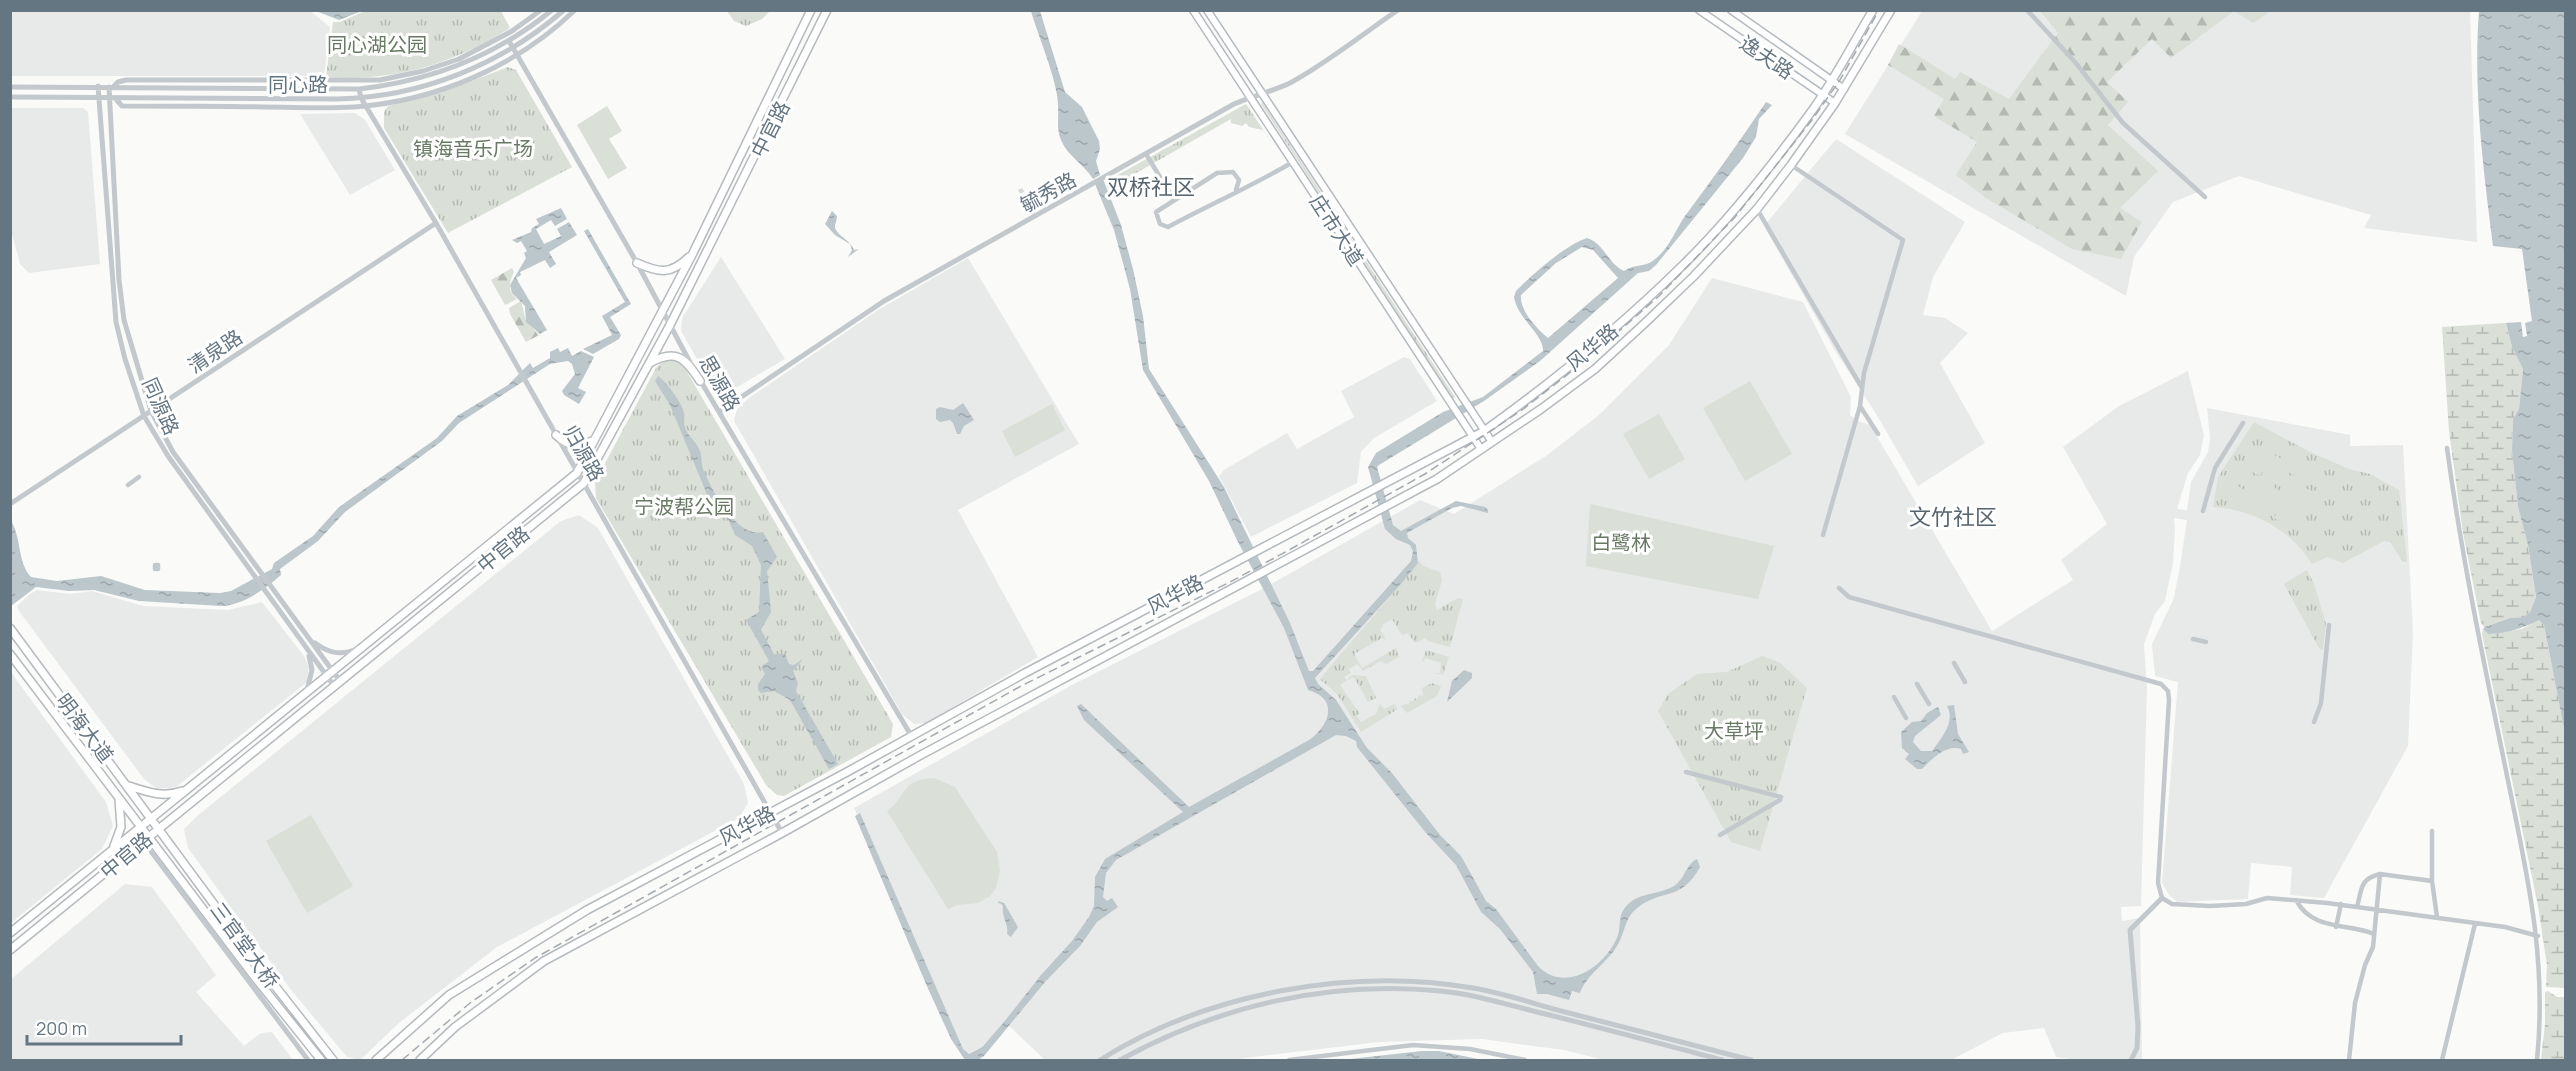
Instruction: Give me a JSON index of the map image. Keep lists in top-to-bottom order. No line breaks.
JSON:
{"streets":{"main road":["逸夫路","中官路","庄市大道","风华路","明海大道","三官堂大桥"],"street":["同心路","毓秀路","清泉路","思源路","同源路","归源路"]},"crossings":[["逸夫路","风华路"],["同心路","思源路"],["同心路","同源路"],["同心路","归源路"],["中官路","思源路"],["中官路","同源路"],["中官路","归源路"],["中官路","明海大道"],["中官路","三官堂大桥"],["毓秀路","庄市大道"],["毓秀路","思源路"],["庄市大道","风华路"],["风华路","思源路"],["风华路","归源路"],["清泉路","同源路"],["清泉路","归源路"],["明海大道","三官堂大桥"]],"districts":["双桥社区","文竹社区"],"parks":["同心湖公园","镇海音乐广场","宁波帮公园","白鹭林","大草坪"],"scale_bar":"200 m"}
